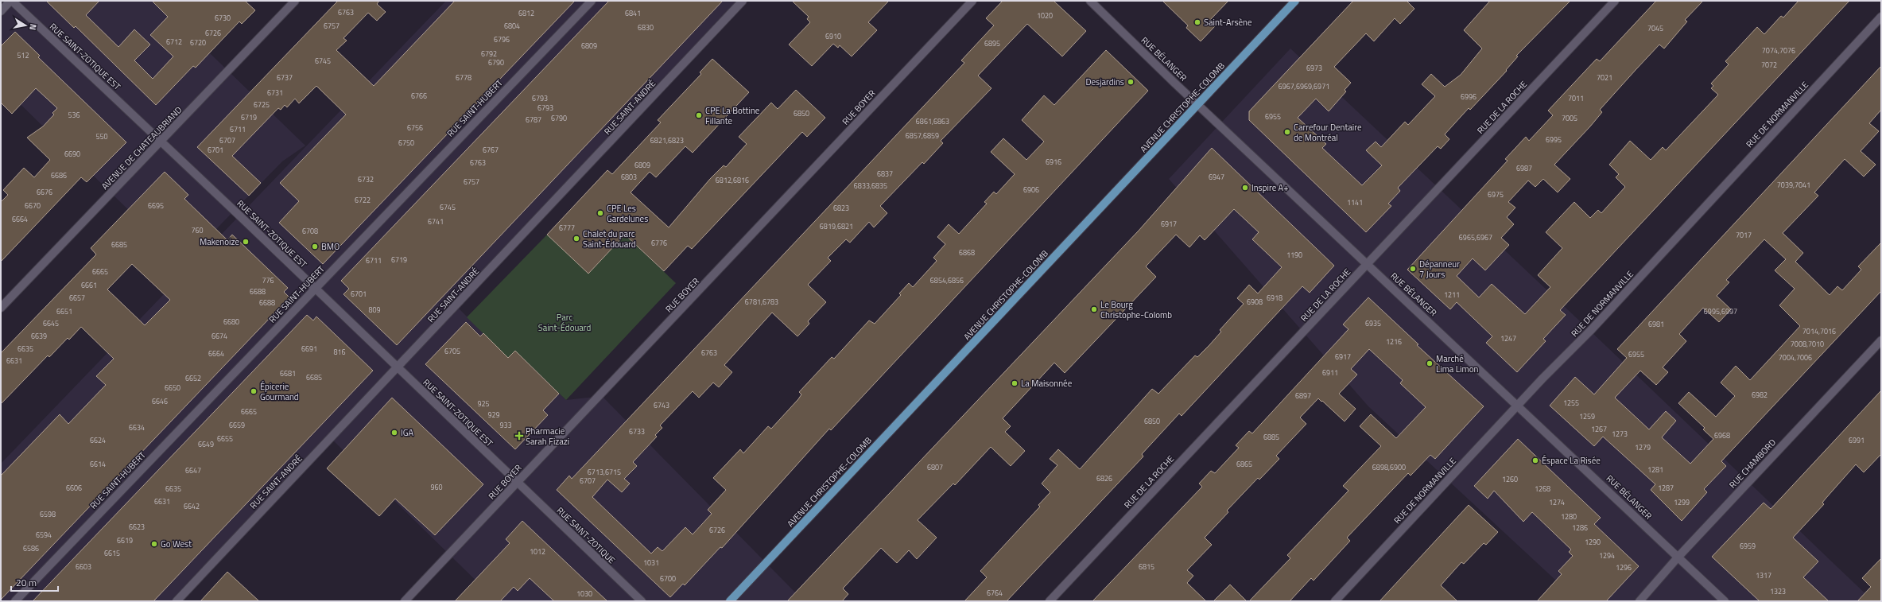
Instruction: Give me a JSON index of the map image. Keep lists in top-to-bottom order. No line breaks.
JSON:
{"streets":{"main road":["AVENUE CHRISTOPHE-COLOMB"],"street":["RUE SAINT-ZOTIQUE EST","RUE BÉLANGER","RUE SAINT-ANDRÉ","RUE BOYER","RUE DE LA ROCHE","RUE SAINT-HUBERT","RUE DE NORMANVILLE","AVENUE DE CHATEAUBRIAND","RUE CHAMBORD","RUE SAINT-ZOTIQUE"]},"crossings":[["RUE SAINT-ZOTIQUE EST","RUE SAINT-ANDRÉ"],["RUE SAINT-ZOTIQUE EST","RUE BOYER"],["RUE SAINT-ZOTIQUE EST","RUE SAINT-HUBERT"],["RUE SAINT-ZOTIQUE EST","AVENUE DE CHATEAUBRIAND"],["RUE SAINT-ZOTIQUE EST","RUE SAINT-ZOTIQUE"],["RUE BÉLANGER","AVENUE CHRISTOPHE-COLOMB"],["RUE BÉLANGER","RUE DE LA ROCHE"],["RUE BÉLANGER","RUE DE NORMANVILLE"],["RUE BÉLANGER","RUE CHAMBORD"],["RUE BOYER","RUE SAINT-ZOTIQUE"]],"parks":["Parc Saint-Édouard"],"places":{"other":["Saint-Arsène","Desjardins","CPE La Bottine Fillante","Carrefour Dentaire de Montréal","Inspire A+","CPE Les Gardelunes","Chalet du parc Saint-Édouard","Makenoize","BMO","Dépanneur 7 Jours","Le Bourg Christophe-Colomb","Marché Lima Limon","La Maisonnée","Épicerie Gourmand","IGA","Éspace La Risée","Go West"],"health":["Pharmacie Sarah Fizazi"]},"house_numbers":["6763","6812","6841","1020","6730","6757","6804","6830","7045","6726","6910","6796","6712","6720","6895","6809","7074,7076","6792","512","6745","6790","7072","6973","6737","6778","7021","6967,6969,6971","6731","6766","6996","6793","7011","6725","6793","6850","536","6955","6719","6790","7005","6787","6861,6863","6756","6711","6857,6859","550","6995","6707","6821,6823","6750","6701","6767","6690","6916","6763","6809","6987","6837","6686","6803","6947","6732","6812,6816","6757","7039,7041","6833,6835","6906","6676","6975","6722","1141","6670","6695","6745","6823","6664","6741","6917","6819,6821","6777","760","6708","7017","6965,6967","6776","6685","6868","1190","6719","6711","6665","776","6854,6856","6661","6688","6701","1211","6657","6918","6781,6783","6908","6688","809","6651","6995,6997","6680","6645","6935","6981","7014,7016","6639","6674","1247","1216","7008,7010","6635","6691","6705","816","6763","6664","6955","6917","7004,7006","6631","6911","6681","6685","6652","6650","6982","6897","6646","1255","925","6743","6665","929","1259","6850","6659","933","6634","1267","6733","1273","6968","6885","6655","6624","6991","6649","1279","6614","6865","6807","6898,6900","1281","6647","6713,6715","6826","1260","6707","960","6606","1287","6635","1268","6631","1274","1299","6642","6598","1280","6623","1286","6726","6594","6619","1290","6959","6586","1012","6615","1294","1031","6603","6815","1296","1317","6700","1323","6764","1030"],"scale_bar":"20 m","north":"right"}
